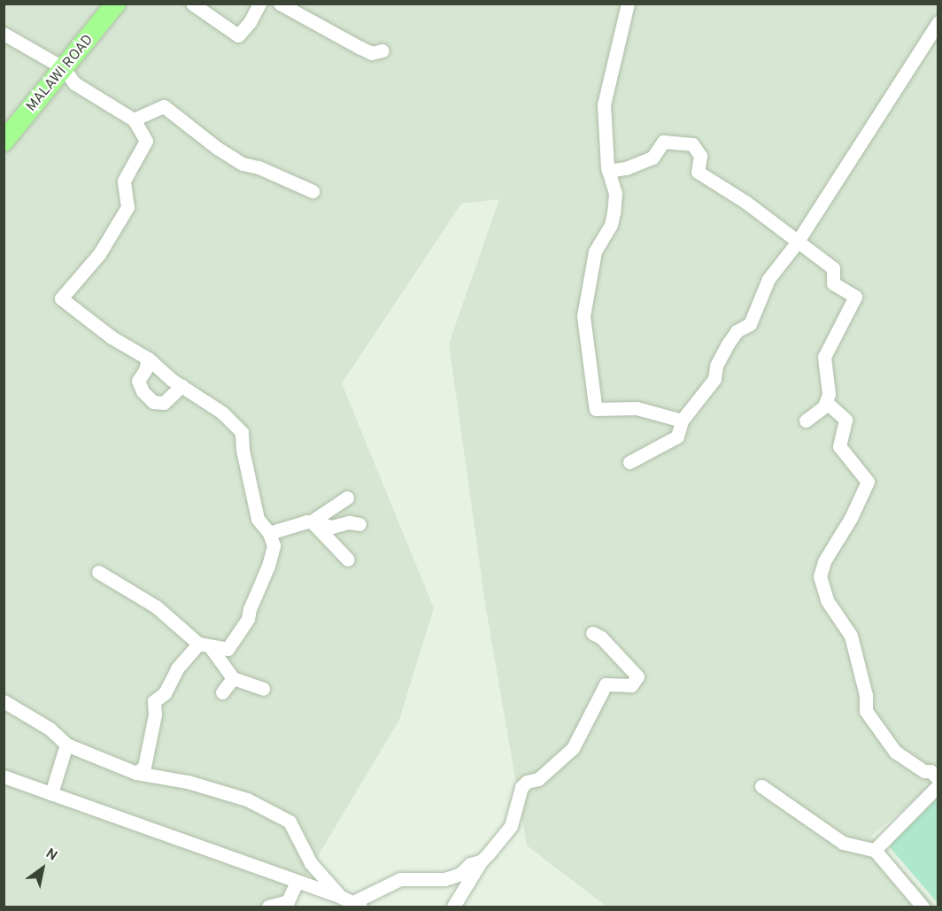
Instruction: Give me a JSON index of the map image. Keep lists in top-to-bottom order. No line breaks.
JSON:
{"streets":{"main road":["MALAWI ROAD"]},"north":"top right"}
